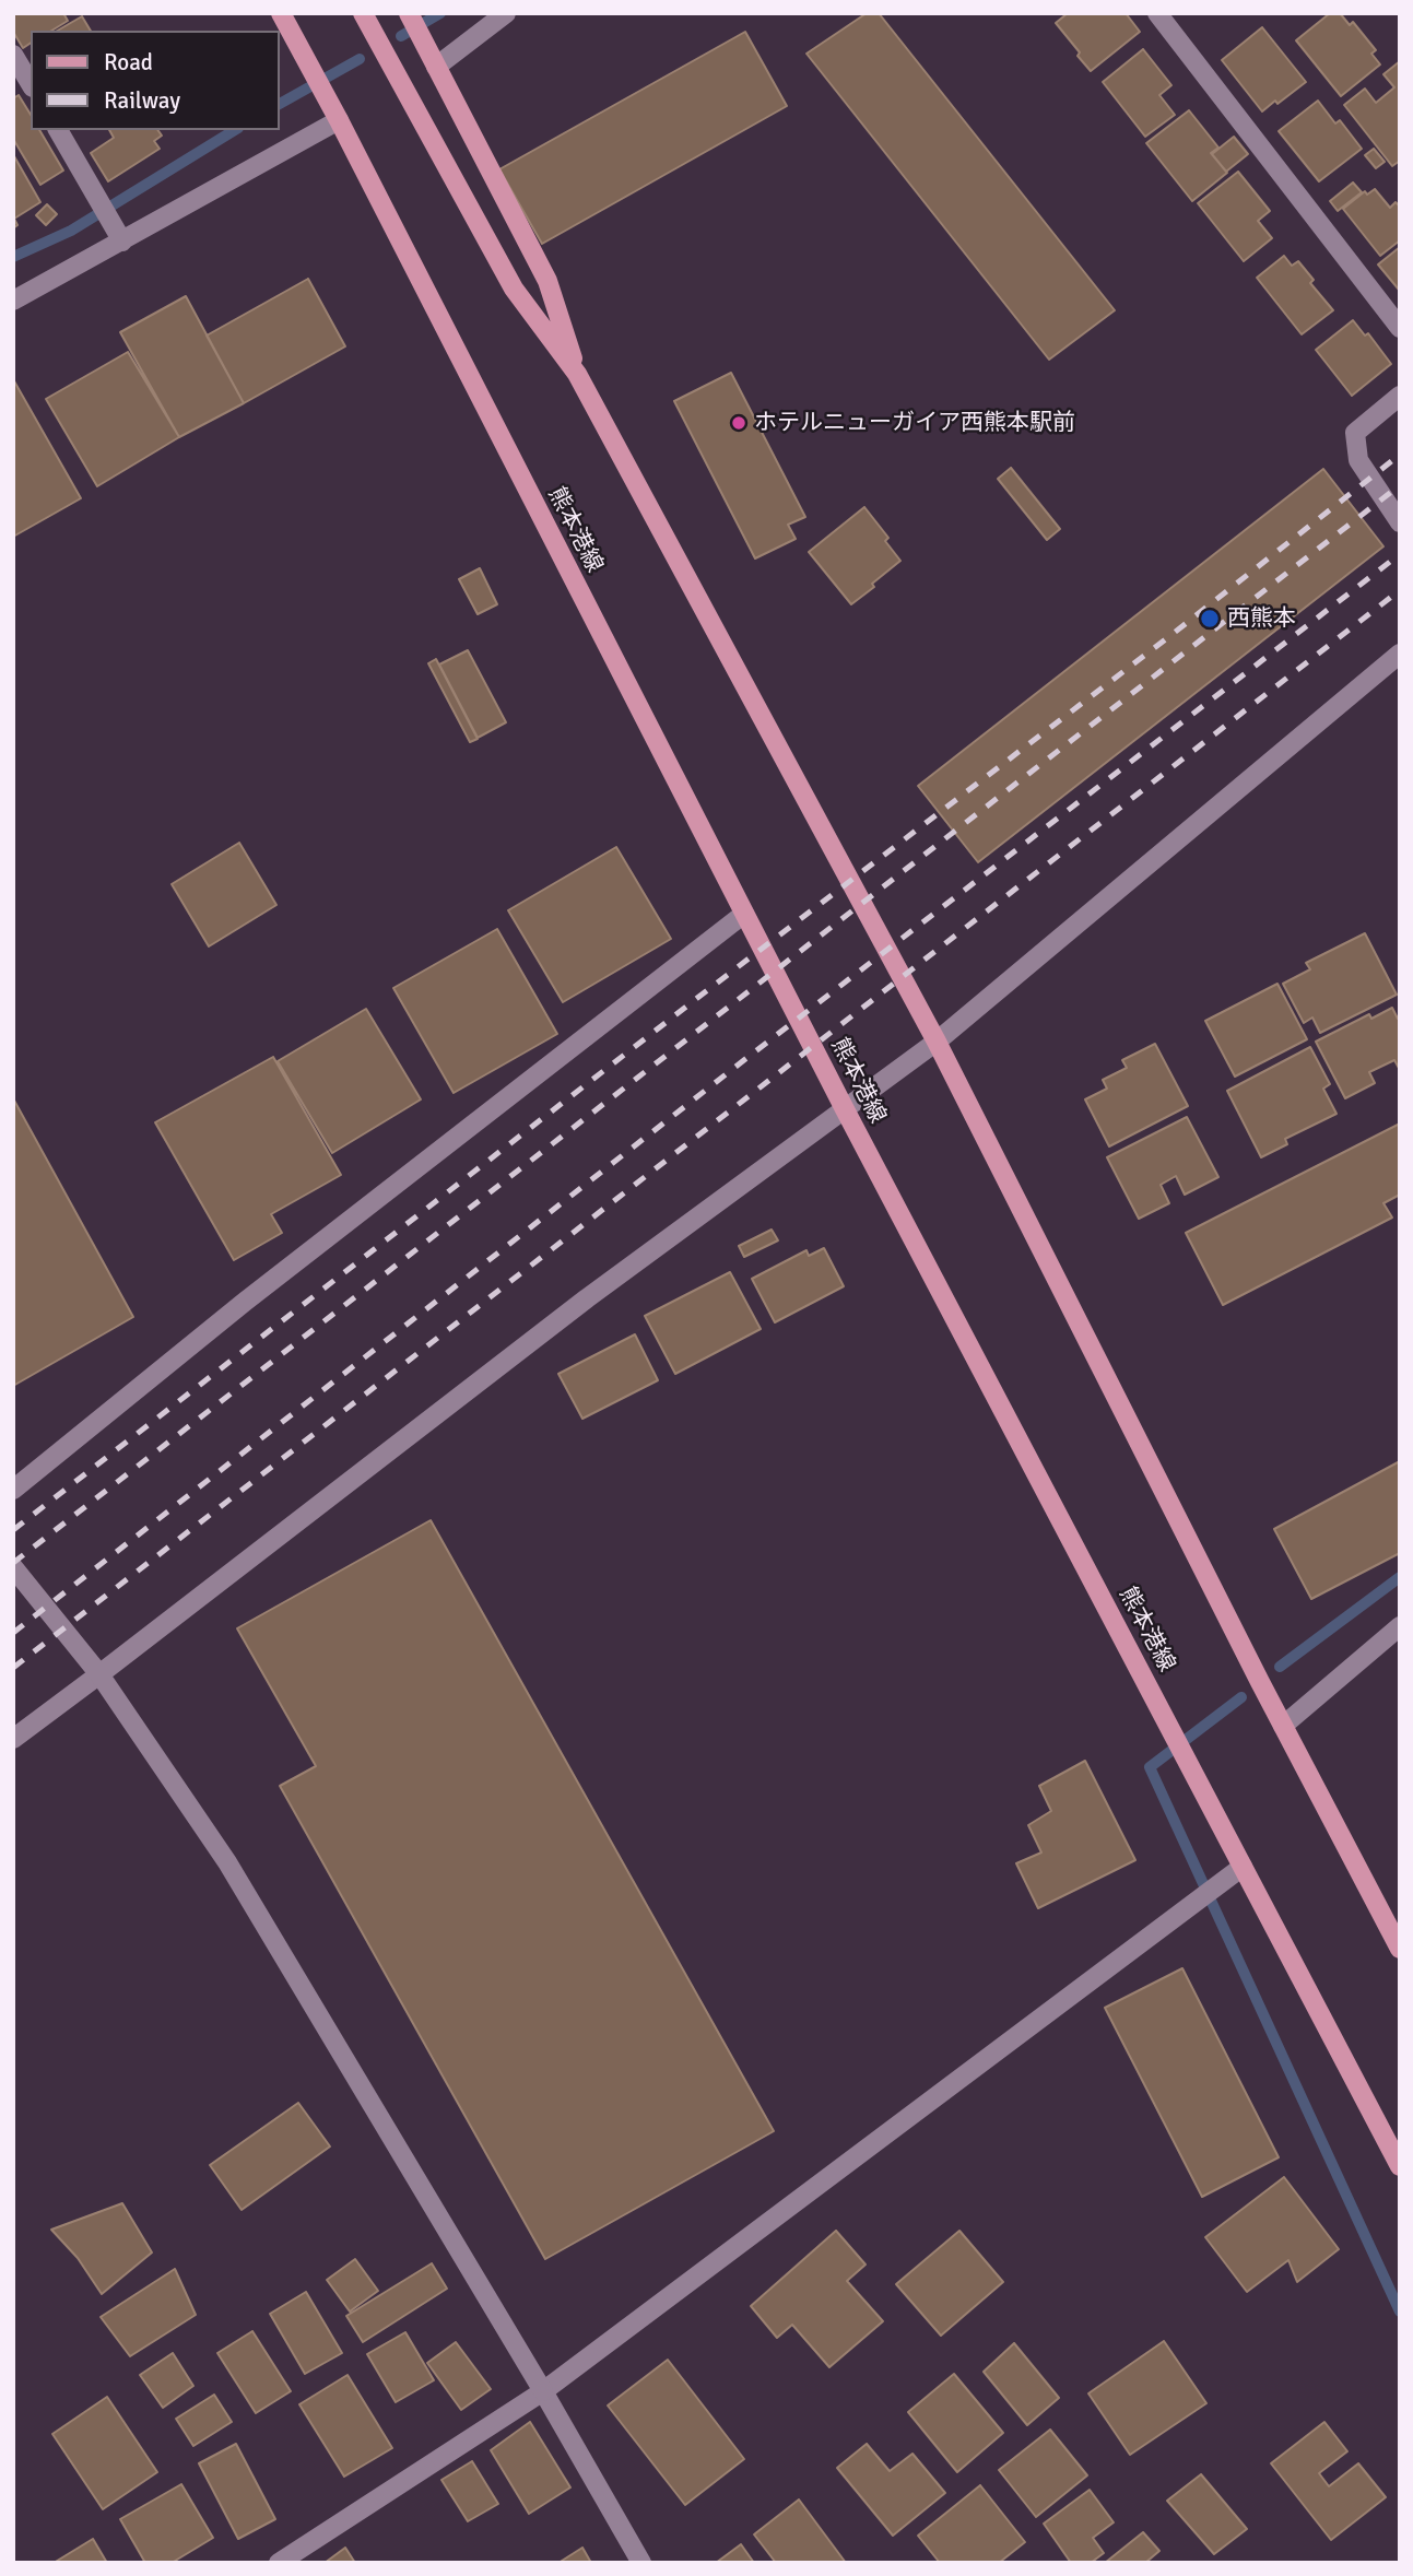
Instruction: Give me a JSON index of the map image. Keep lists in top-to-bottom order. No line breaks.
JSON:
{"streets":{"main road":["熊本港線"]},"places":["ホテルニューガイア西熊本駅前","西熊本"],"legend":["Road","Railway"]}
